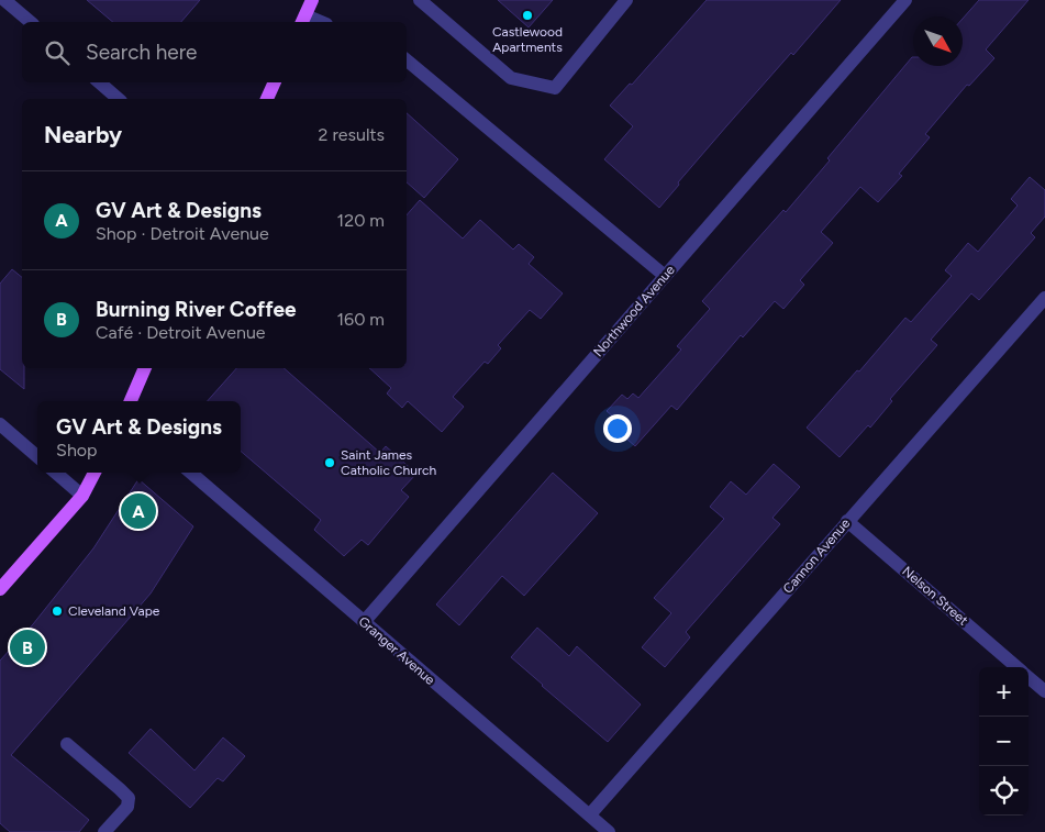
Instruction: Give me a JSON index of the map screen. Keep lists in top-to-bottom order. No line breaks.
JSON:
{"streets":{"street":["Northwood Avenue","Cannon Avenue","Nelson Street","Granger Avenue"]},"crossings":[["Northwood Avenue","Granger Avenue"],["Cannon Avenue","Nelson Street"],["Cannon Avenue","Granger Avenue"]],"places":["Castlewood Apartments","Saint James Catholic Church","Cleveland Vape"],"north":"bottom right","page":{"search":"Search here","heading":["Nearby","2 results"],"list":[{"mark":"A","name":"GV Art & Designs","note":"Shop · Detroit Avenue","value":"120 m"},{"mark":"B","name":"Burning River Coffee","note":"Café · Detroit Avenue","value":"160 m"}],"popup":["GV Art & Designs","Shop"],"pins":["A","B"],"map_buttons":["+","−"]}}
